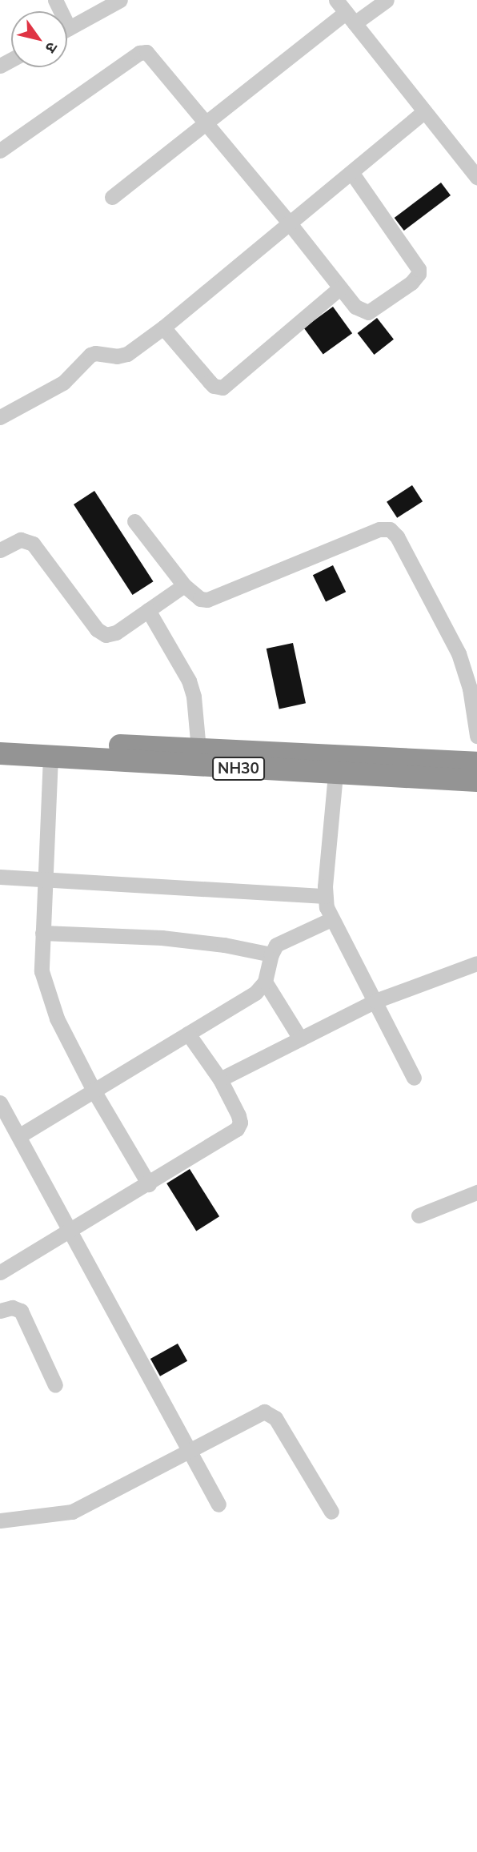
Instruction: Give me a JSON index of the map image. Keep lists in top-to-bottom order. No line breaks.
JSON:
{"streets":{"highway":["NH30"]},"north":"bottom right"}
